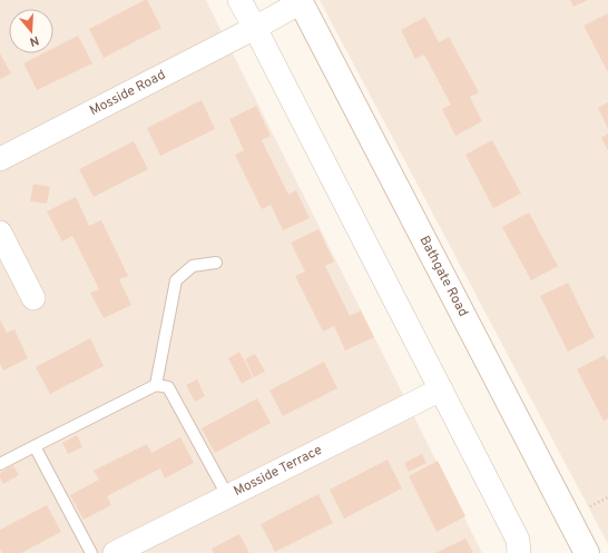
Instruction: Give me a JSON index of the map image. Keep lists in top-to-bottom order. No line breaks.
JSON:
{"streets":{"main road":["Bathgate Road"],"street":["Mosside Road","Mosside Terrace"]},"crossings":[["Mosside Road","Bathgate Road"]],"north":"bottom"}
